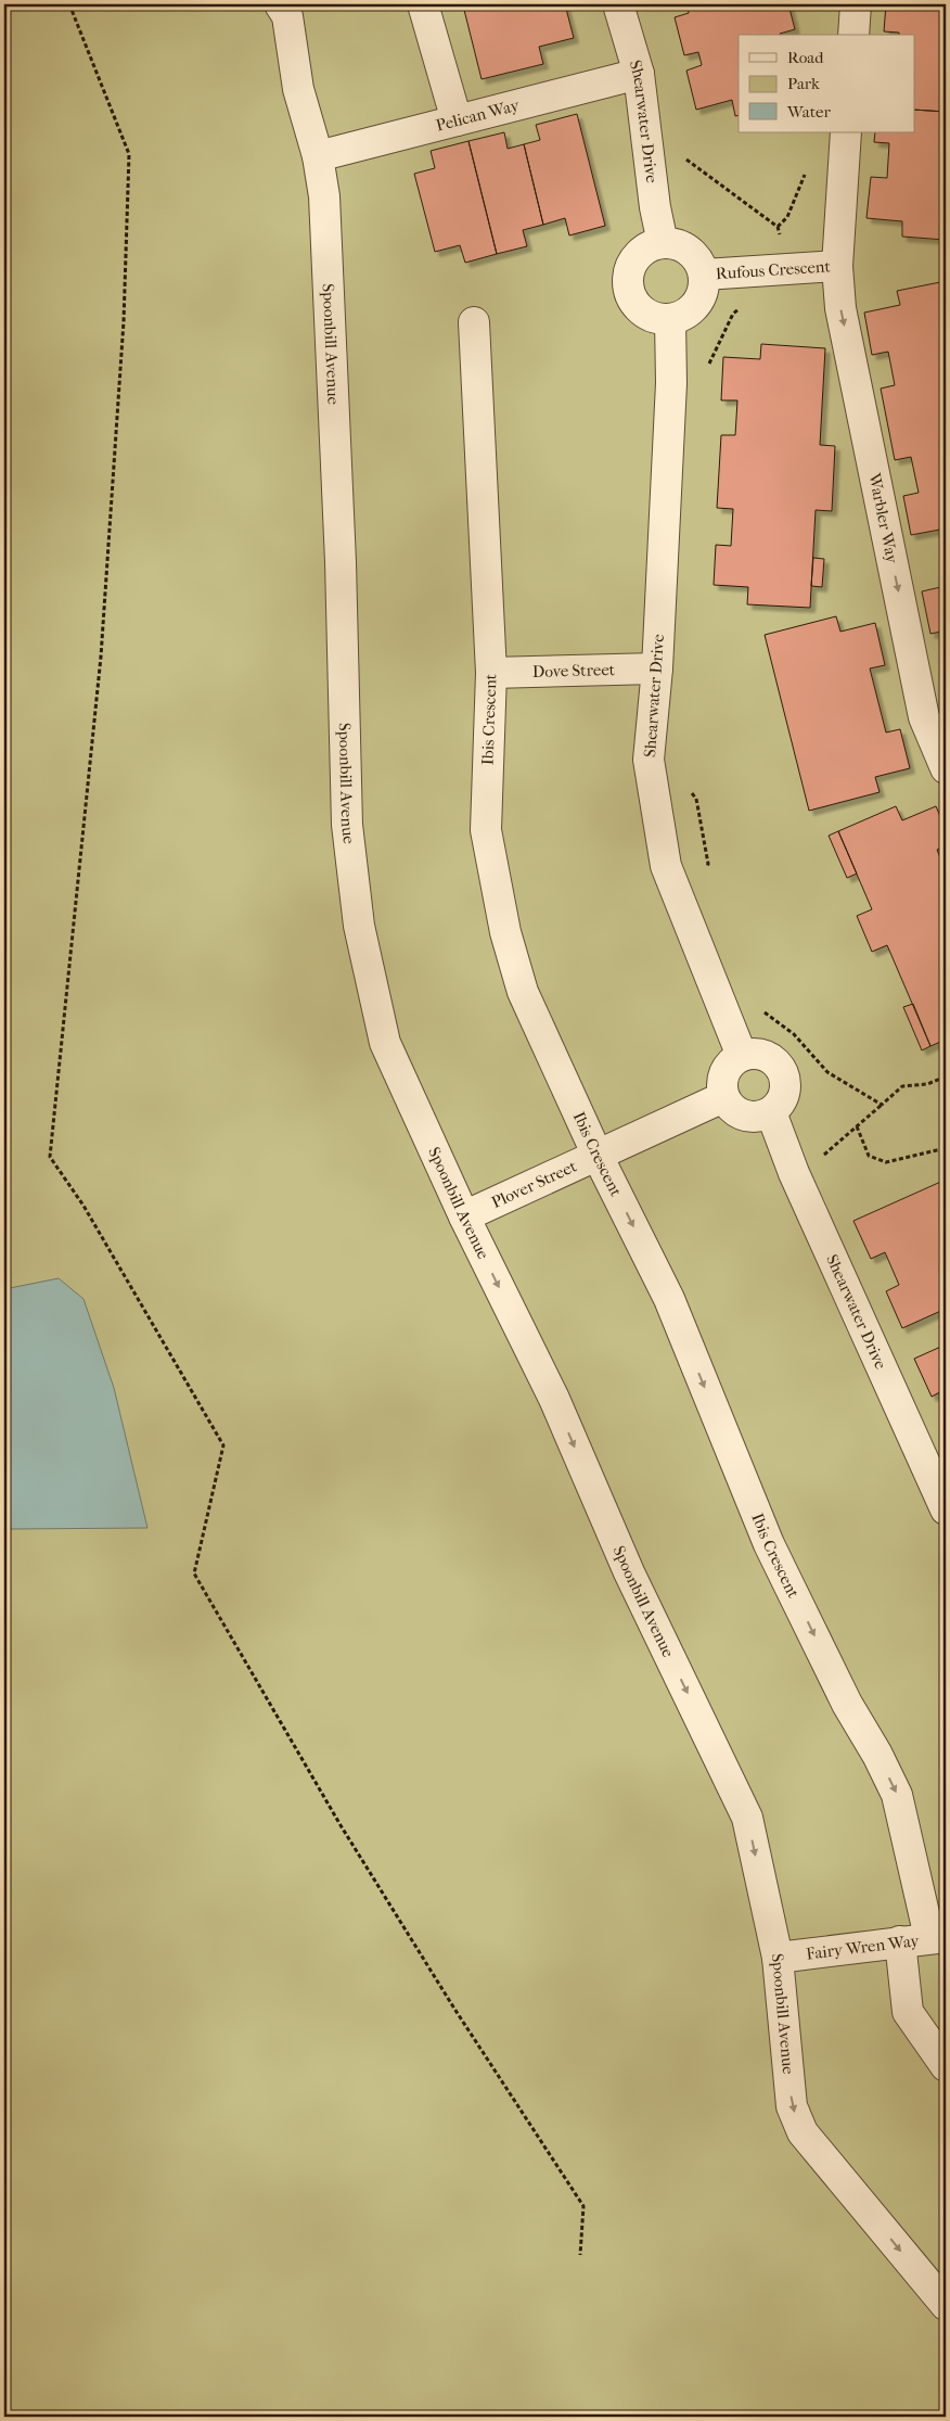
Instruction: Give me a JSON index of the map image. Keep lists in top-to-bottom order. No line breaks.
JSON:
{"streets":{"street":["Pelican Way","Shearwater Drive","Rufous Crescent","Spoonbill Avenue","Warbler Way","Dove Street","Ibis Crescent","Plover Street","Fairy Wren Way"]},"crossings":[["Pelican Way","Shearwater Drive"],["Pelican Way","Spoonbill Avenue"],["Shearwater Drive","Rufous Crescent"],["Shearwater Drive","Dove Street"],["Shearwater Drive","Plover Street"],["Rufous Crescent","Warbler Way"],["Spoonbill Avenue","Plover Street"],["Spoonbill Avenue","Fairy Wren Way"],["Dove Street","Ibis Crescent"],["Ibis Crescent","Plover Street"],["Ibis Crescent","Fairy Wren Way"]],"one_way":["Spoonbill Avenue","Warbler Way","Ibis Crescent"],"legend":["Road","Park","Water"]}
